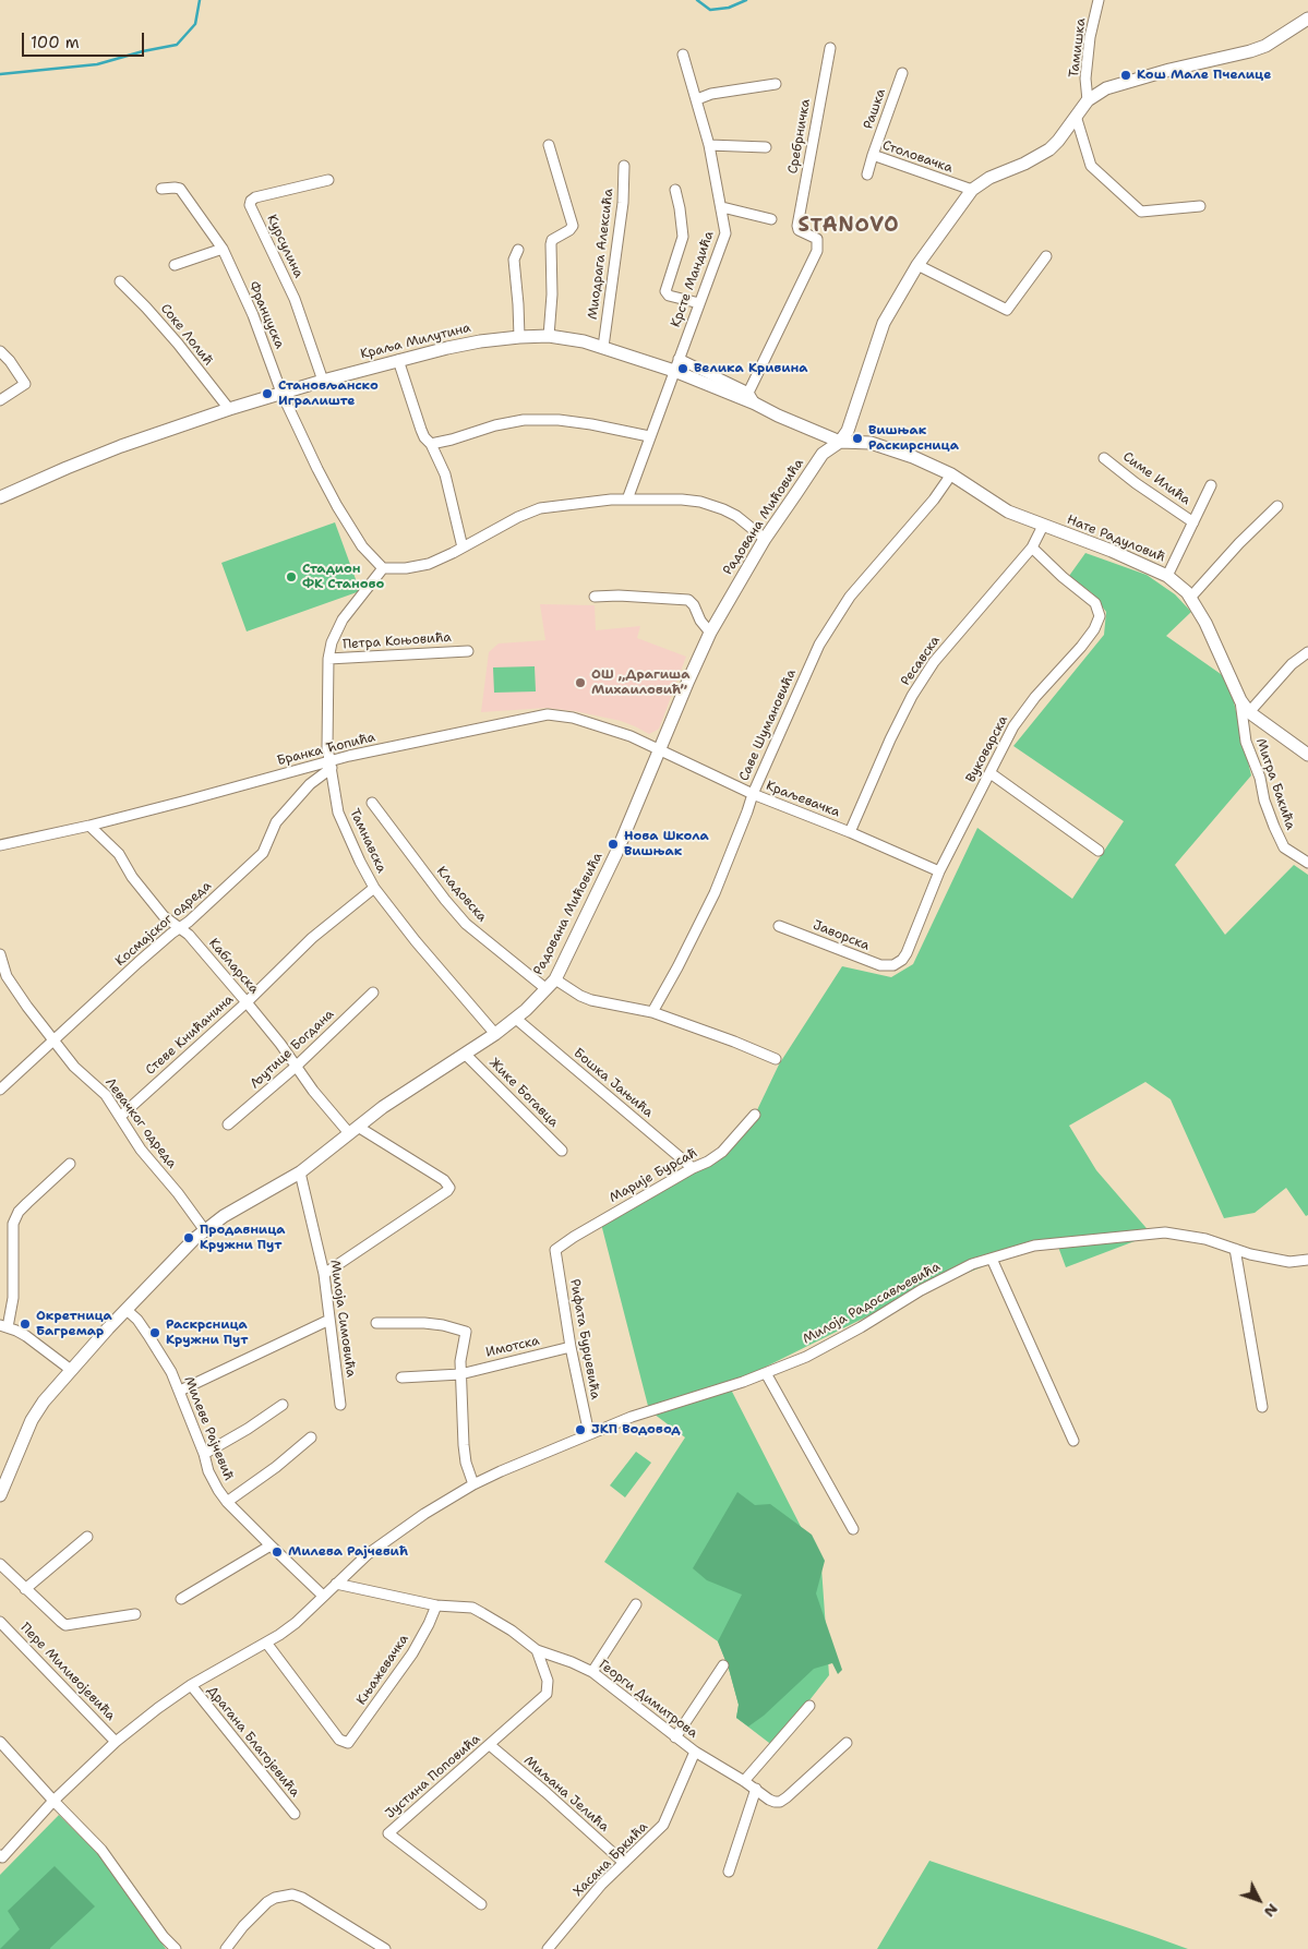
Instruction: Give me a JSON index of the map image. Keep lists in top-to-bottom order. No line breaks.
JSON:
{"streets":{"street":["Тамишка","Рашка","Сребрничка","Столовачка","Курсулина","Миодрага Алексића","Крсте Мандића","Француска","Соке Лолић","Краља Милутина","Симе Илића","Радована Мићовића","Нате Радуловић","Петра Коњовића","Ресавска","Саве Шумановића","Бранка Ћопића","Вуковарска","Митра Бакића","Краљевачка","Тамнавска","Кладовска","Космајског одреда","Јаворска","Кабларска","Стеве Книћанина","Љутице Богдана","Бошка Јањића","Жике Богавца","Левачког одреда","Марије Бурсаћ","Милоја Радосављевића","Милоја Симовића","Рифата Бурџевића","Имотска","Милеве Рајчевић","Књажевачка","Пере Миливојевића","Георги Димитрова","Драгана Благојевића","Јустина Поповића","Миљана Јелића","Хасана Бркића"]},"crossings":[["Тамишка","Радована Мићовића"],["Рашка","Столовачка"],["Сребрничка","Краља Милутина"],["Столовачка","Радована Мићовића"],["Курсулина","Краља Милутина"],["Миодрага Алексића","Краља Милутина"],["Крсте Мандића","Краља Милутина"],["Француска","Краља Милутина"],["Француска","Тамнавска"],["Соке Лолић","Краља Милутина"],["Краља Милутина","Радована Мићовића"],["Краља Милутина","Нате Радуловић"],["Радована Мићовића","Нате Радуловић"],["Радована Мићовића","Бранка Ћопића"],["Радована Мићовића","Краљевачка"],["Радована Мићовића","Тамнавска"],["Радована Мићовића","Кладовска"],["Радована Мићовића","Кабларска"],["Радована Мићовића","Бошка Јањића"],["Радована Мићовића","Жике Богавца"],["Радована Мићовића","Левачког одреда"],["Радована Мићовића","Милоја Симовића"],["Радована Мићовића","Милеве Рајчевић"],["Нате Радуловић","Ресавска"],["Нате Радуловић","Саве Шумановића"],["Нате Радуловић","Митра Бакића"],["Петра Коњовића","Тамнавска"],["Ресавска","Вуковарска"],["Ресавска","Краљевачка"],["Саве Шумановића","Краљевачка"],["Саве Шумановића","Кладовска"],["Бранка Ћопића","Краљевачка"],["Бранка Ћопића","Тамнавска"],["Бранка Ћопића","Космајског одреда"],["Бранка Ћопића","Кабларска"],["Вуковарска","Краљевачка"],["Вуковарска","Јаворска"],["Тамнавска","Космајског одреда"],["Тамнавска","Стеве Книћанина"],["Космајског одреда","Кабларска"],["Космајског одреда","Левачког одреда"],["Кабларска","Стеве Книћанина"],["Кабларска","Љутице Богдана"],["Кабларска","Милоја Симовића"],["Стеве Книћанина","Левачког одреда"],["Бошка Јањића","Марије Бурсаћ"],["Марије Бурсаћ","Рифата Бурџевића"],["Милоја Радосављевића","Рифата Бурџевића"],["Милоја Радосављевића","Милеве Рајчевић"],["Милоја Радосављевића","Књажевачка"],["Милоја Радосављевића","Пере Миливојевића"],["Милоја Радосављевића","Георги Димитрова"],["Милоја Радосављевића","Драгана Благојевића"],["Рифата Бурџевића","Имотска"],["Књажевачка","Георги Димитрова"],["Георги Димитрова","Јустина Поповића"],["Георги Димитрова","Хасана Бркића"],["Јустина Поповића","Миљана Јелића"],["Миљана Јелића","Хасана Бркића"]],"districts":["STANOVO"],"places":["Кош Мале Пчелице","Велика Кривина","Становљанско Игралиште","Вишњак Раскирсница","Стадион ФК Станово","ОШ „Драгиша Михаиловић”","Нова Школа Вишњак","Продавница Кружни Пут","Окретница Багремар","Раскрсница Кружни Пут","ЈКП Водовод","Милева Рајчевић"],"scale_bar":"100 m","north":"bottom right"}
